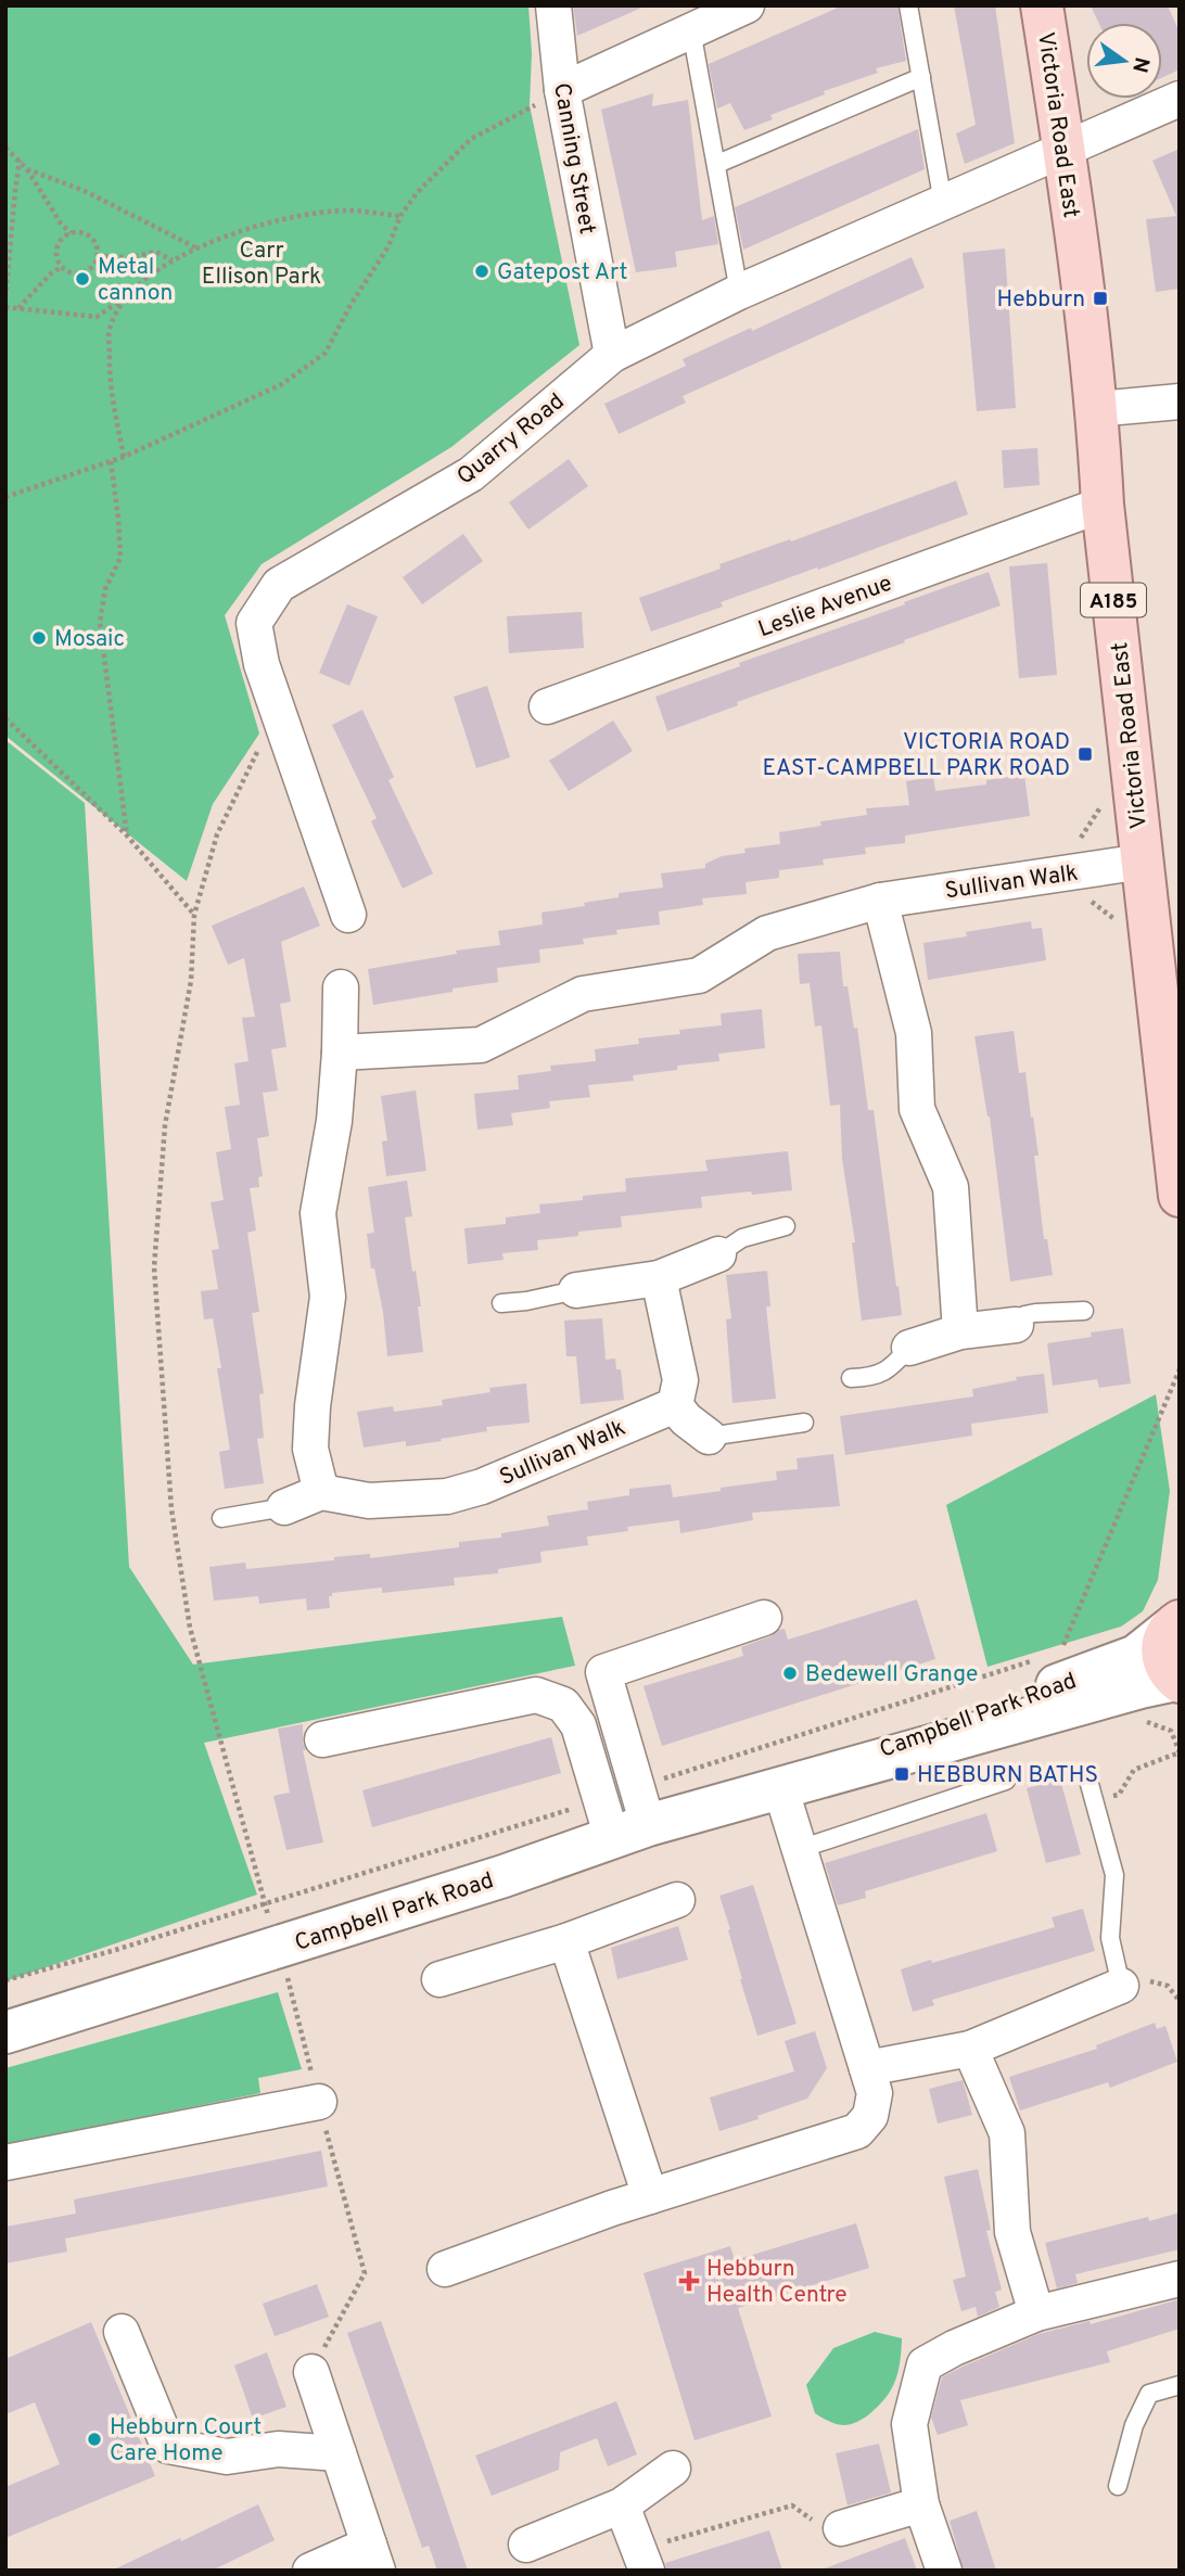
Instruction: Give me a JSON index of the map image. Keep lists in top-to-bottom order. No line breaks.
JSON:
{"streets":{"main road":["Victoria Road East","A185"],"street":["Canning Street","Quarry Road","Leslie Avenue","Sullivan Walk","Campbell Park Road"]},"crossings":[["Victoria Road East","Quarry Road"],["Victoria Road East","Leslie Avenue"],["Victoria Road East","Sullivan Walk"],["Canning Street","Quarry Road"]],"parks":["Carr Ellison Park"],"places":{"other":["Gatepost Art","Metal cannon","Mosaic","Bedewell Grange","Hebburn Court Care Home"],"transit":["Hebburn","VICTORIA ROAD EAST-CAMPBELL PARK ROAD","HEBBURN BATHS"],"health":["Hebburn Health Centre"]},"north":"right"}
